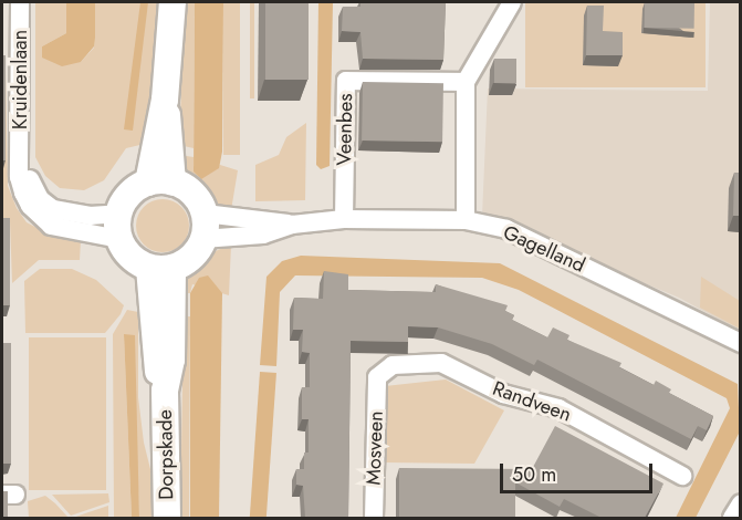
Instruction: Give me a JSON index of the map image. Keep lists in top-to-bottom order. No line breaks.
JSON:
{"streets":{"main road":["Dorpskade"],"street":["Kruidenlaan","Veenbes","Gagelland","Randveen","Mosveen"]},"crossings":[["Kruidenlaan","Gagelland"],["Kruidenlaan","Dorpskade"],["Veenbes","Gagelland"],["Gagelland","Dorpskade"],["Randveen","Mosveen"]],"scale_bar":"50 m"}
